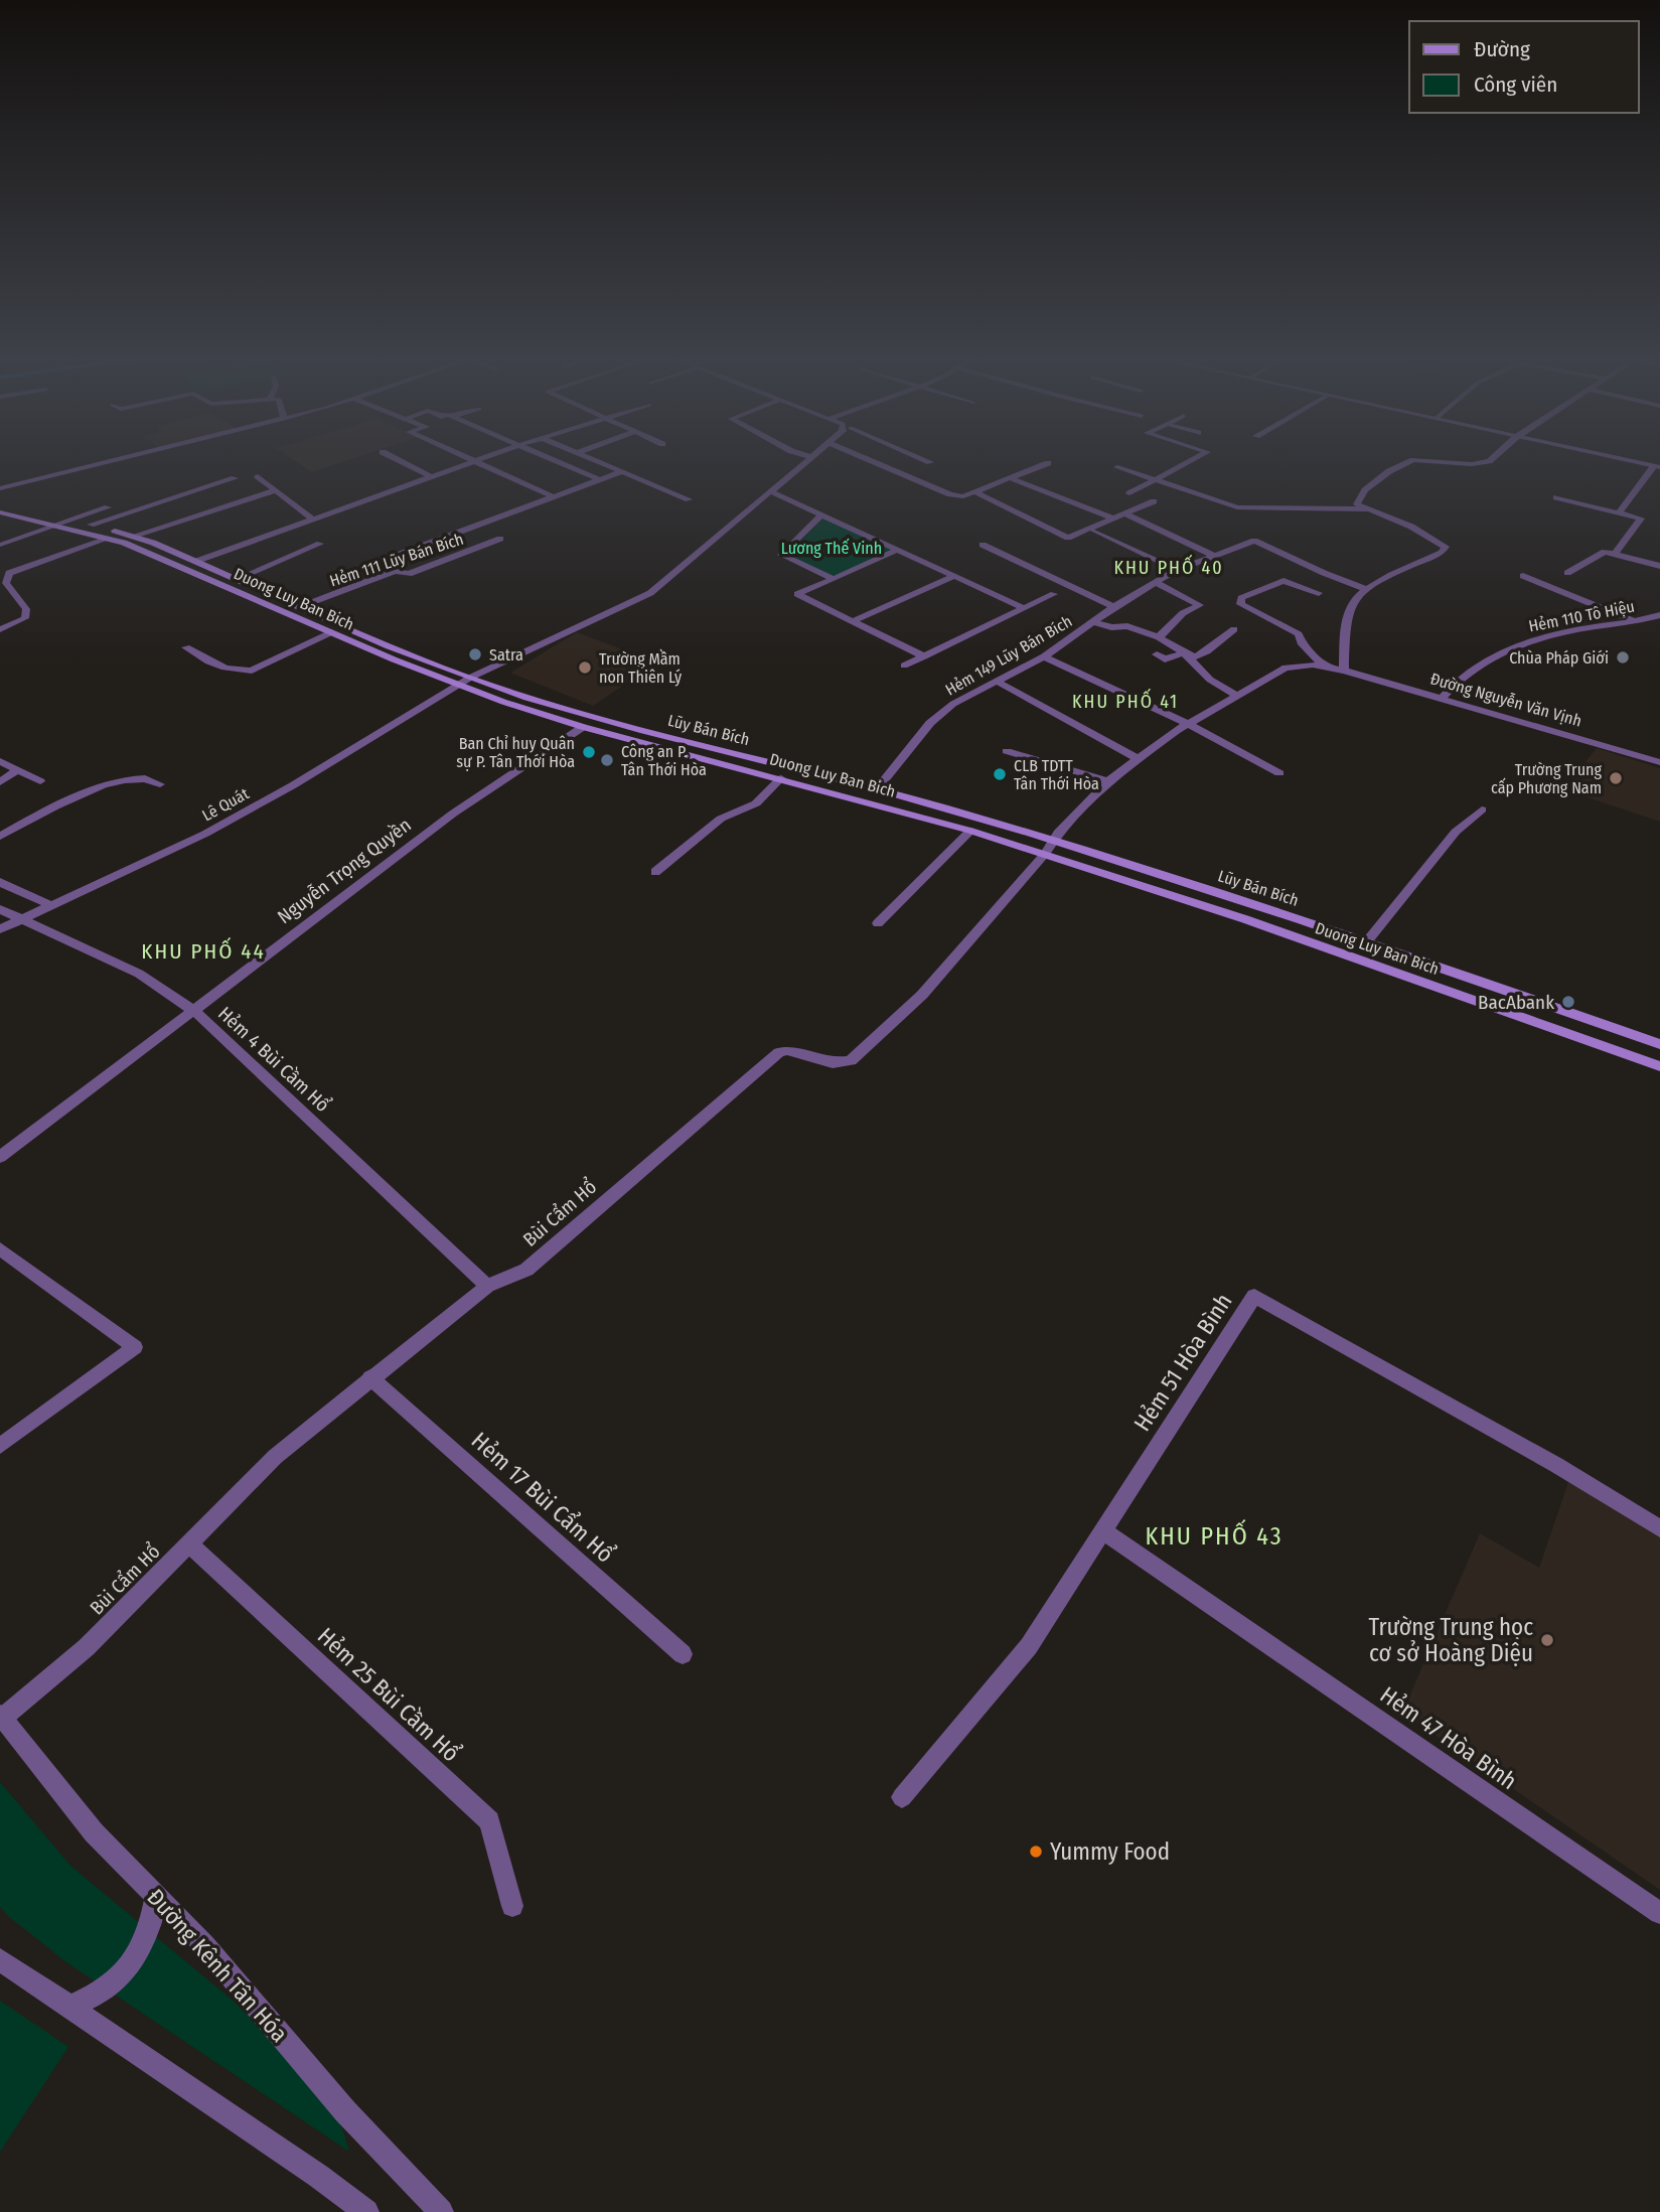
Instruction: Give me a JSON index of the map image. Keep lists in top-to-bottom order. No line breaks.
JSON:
{"streets":{"main road":["Duong Luy Ban Bich","Lũy Bán Bích"],"street":["Hẻm 111 Lũy Bán Bích","Hẻm 110 Tô Hiệu","Hẻm 149 Lũy Bán Bích","Đường Nguyễn Văn Vịnh","Lê Quát","Nguyễn Trọng Quyền","Hẻm 4 Bùi Cầm Hổ","Bùi Cẩm Hổ","Hẻm 51 Hòa Bình","Hẻm 17 Bùi Cẩm Hổ","Hẻm 25 Bùi Cầm Hổ","Hẻm 47 Hòa Bình","Đường Kênh Tân Hóa"]},"crossings":[["Hẻm 111 Lũy Bán Bích","Lũy Bán Bích"],["Duong Luy Ban Bich","Đường Nguyễn Văn Vịnh"],["Duong Luy Ban Bich","Lũy Bán Bích"],["Duong Luy Ban Bich","Lê Quát"],["Duong Luy Ban Bich","Nguyễn Trọng Quyền"],["Duong Luy Ban Bich","Bùi Cẩm Hổ"],["Hẻm 110 Tô Hiệu","Đường Nguyễn Văn Vịnh"],["Hẻm 149 Lũy Bán Bích","Lũy Bán Bích"],["Đường Nguyễn Văn Vịnh","Lũy Bán Bích"],["Đường Nguyễn Văn Vịnh","Bùi Cẩm Hổ"],["Lũy Bán Bích","Lê Quát"],["Lũy Bán Bích","Bùi Cẩm Hổ"],["Lê Quát","Hẻm 4 Bùi Cầm Hổ"],["Nguyễn Trọng Quyền","Hẻm 4 Bùi Cầm Hổ"],["Hẻm 4 Bùi Cầm Hổ","Bùi Cẩm Hổ"],["Bùi Cẩm Hổ","Hẻm 17 Bùi Cẩm Hổ"],["Bùi Cẩm Hổ","Hẻm 25 Bùi Cầm Hổ"],["Bùi Cẩm Hổ","Đường Kênh Tân Hóa"],["Hẻm 51 Hòa Bình","Hẻm 47 Hòa Bình"]],"districts":["KHU PHỐ 40","KHU PHỐ 41","KHU PHỐ 44","KHU PHỐ 43"],"parks":["Lương Thế Vinh"],"places":["Satra","Chùa Pháp Giới","Trường Mầm non Thiên Lý","Ban Chỉ huy Quân sự P. Tân Thới Hòa","Công an P. Tân Thới Hòa","CLB TDTT Tân Thới Hòa","Trường Trung cấp Phương Nam","BacAbank","Trường Trung học cơ sở Hoàng Diệu","Yummy Food"],"legend":["Đường","Công viên"]}
